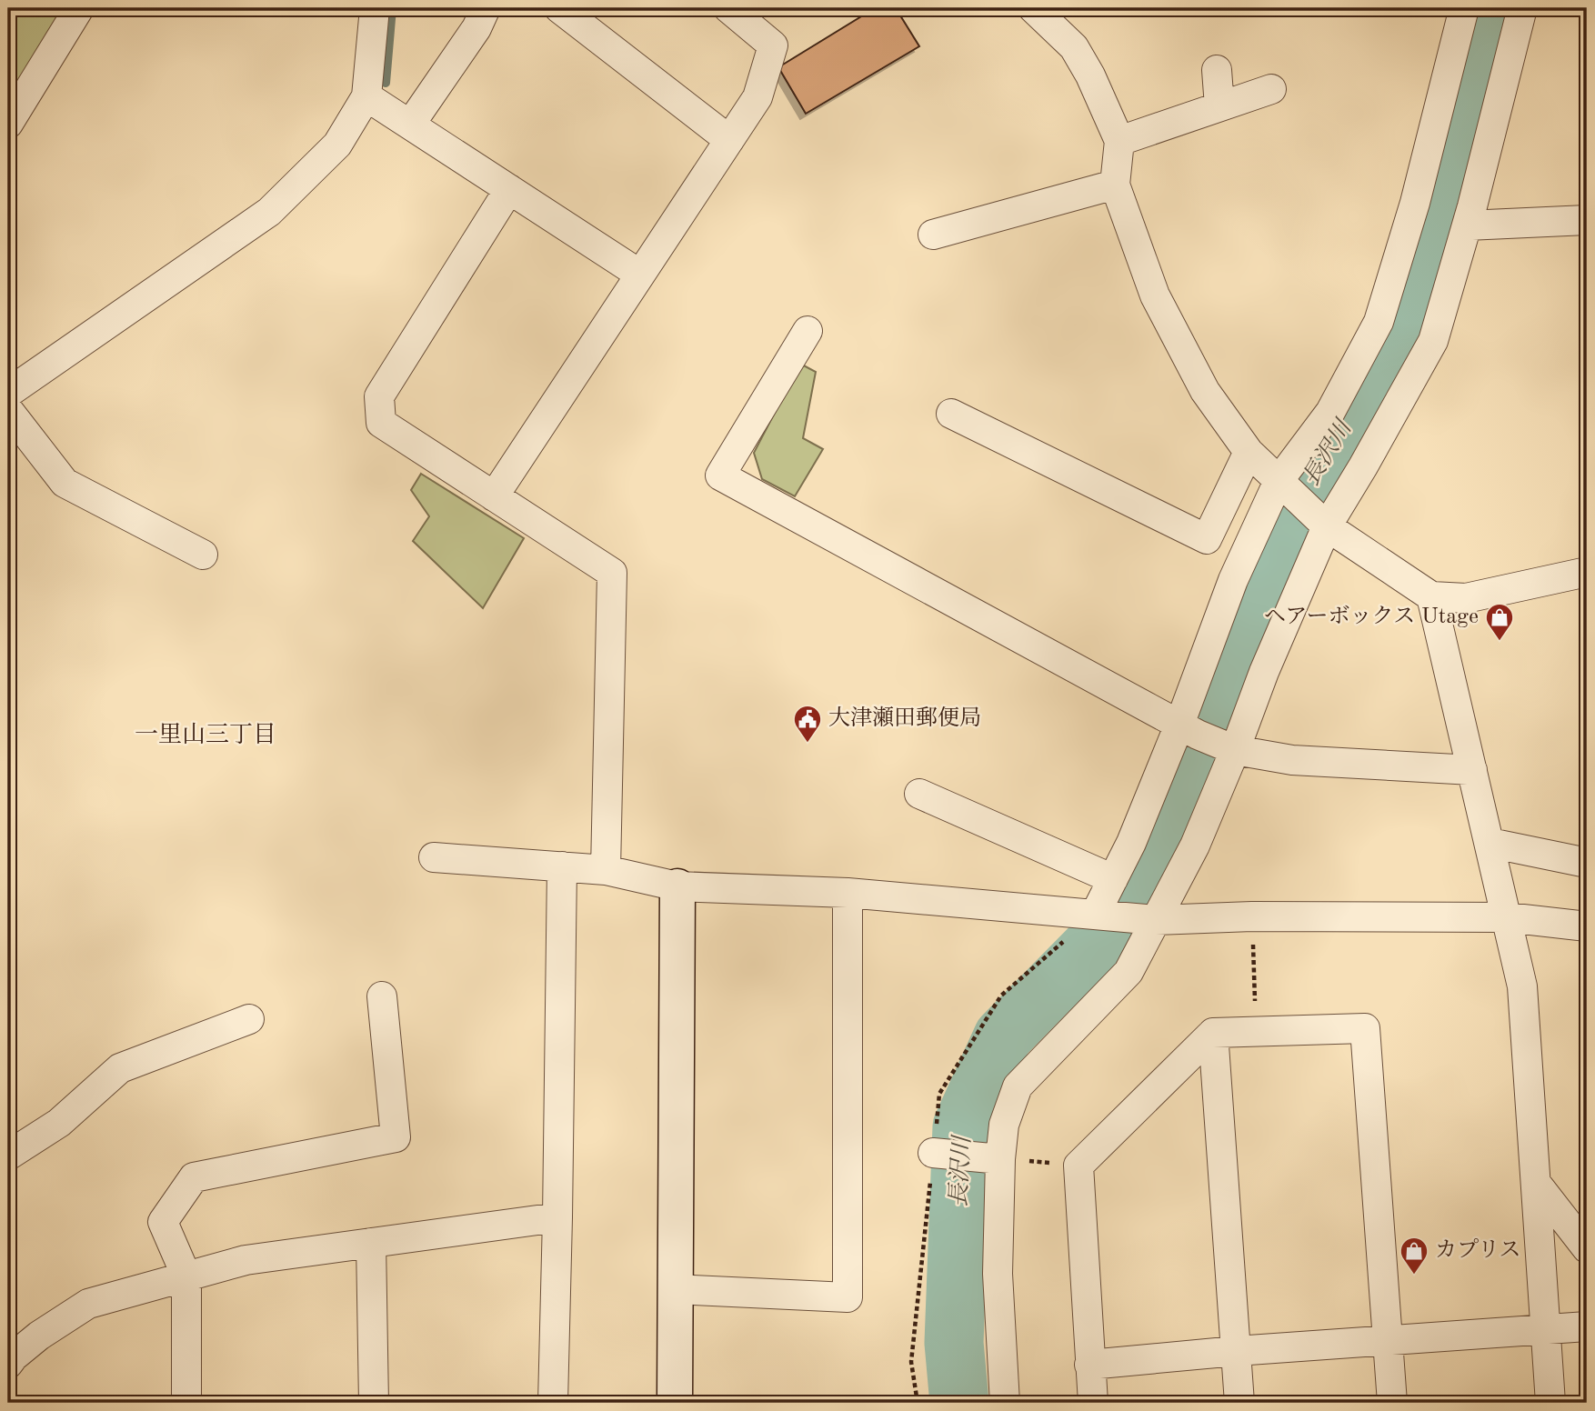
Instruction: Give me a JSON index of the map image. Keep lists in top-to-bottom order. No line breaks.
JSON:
{"districts":["一里山三丁目"],"water":["長沢川"],"places":{"shop":["ヘアーボックス Utage","カプリス"],"public building":["大津瀬田郵便局"]}}
